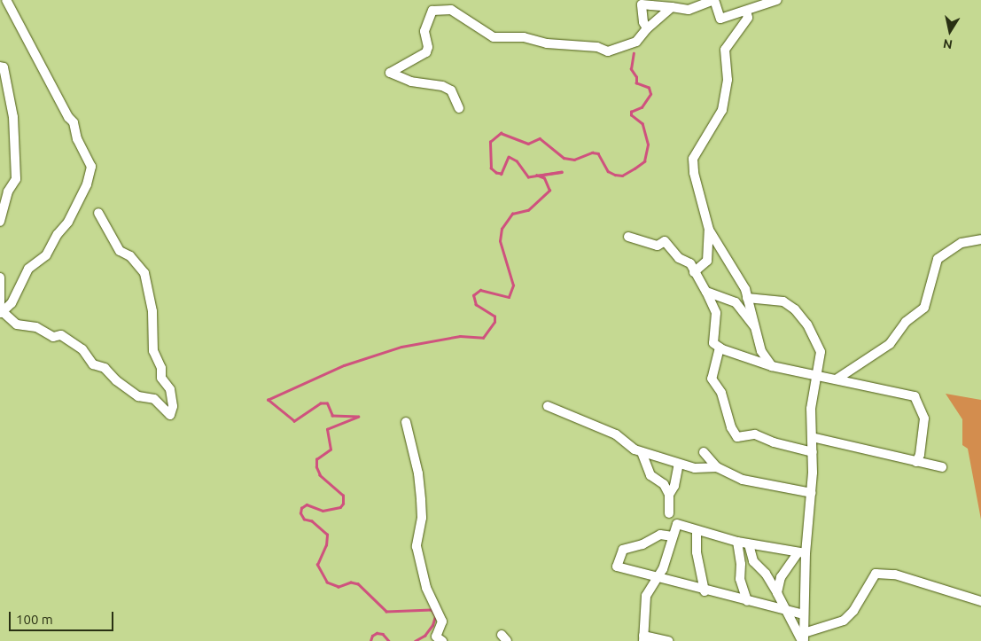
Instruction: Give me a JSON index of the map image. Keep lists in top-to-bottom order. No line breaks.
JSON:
{"scale_bar":"100 m","north":"bottom"}
